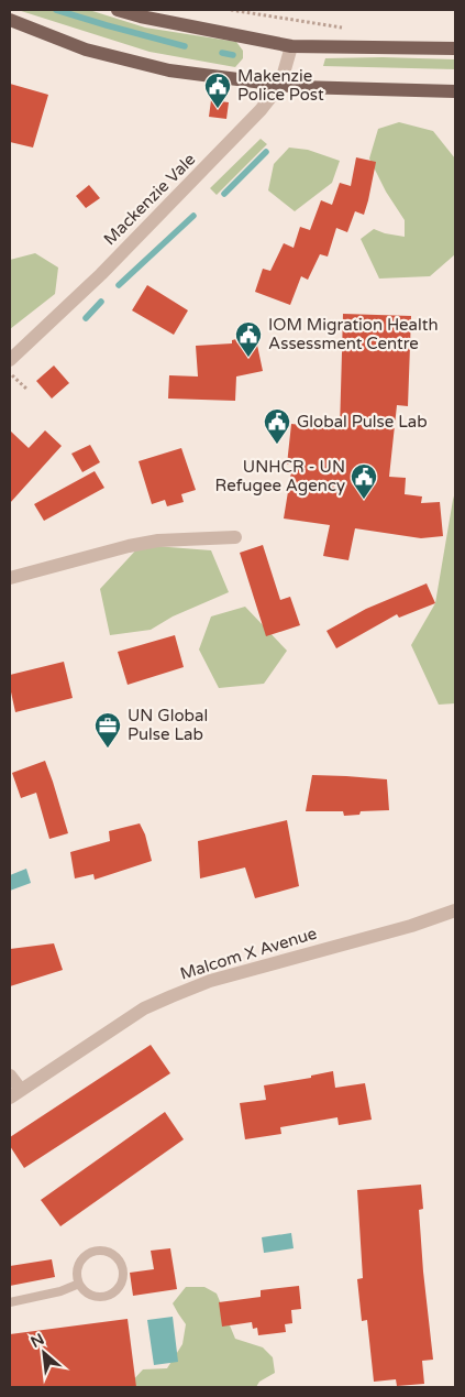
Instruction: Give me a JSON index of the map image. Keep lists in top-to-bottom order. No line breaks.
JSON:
{"streets":{"street":["Mackenzie Vale","Malcom X Avenue"]},"places":{"public building":["Makenzie Police Post","IOM Migration Health Assessment Centre","Global Pulse Lab","UNHCR - UN Refugee Agency"],"office":["UN Global Pulse Lab"]},"north":"top left"}
